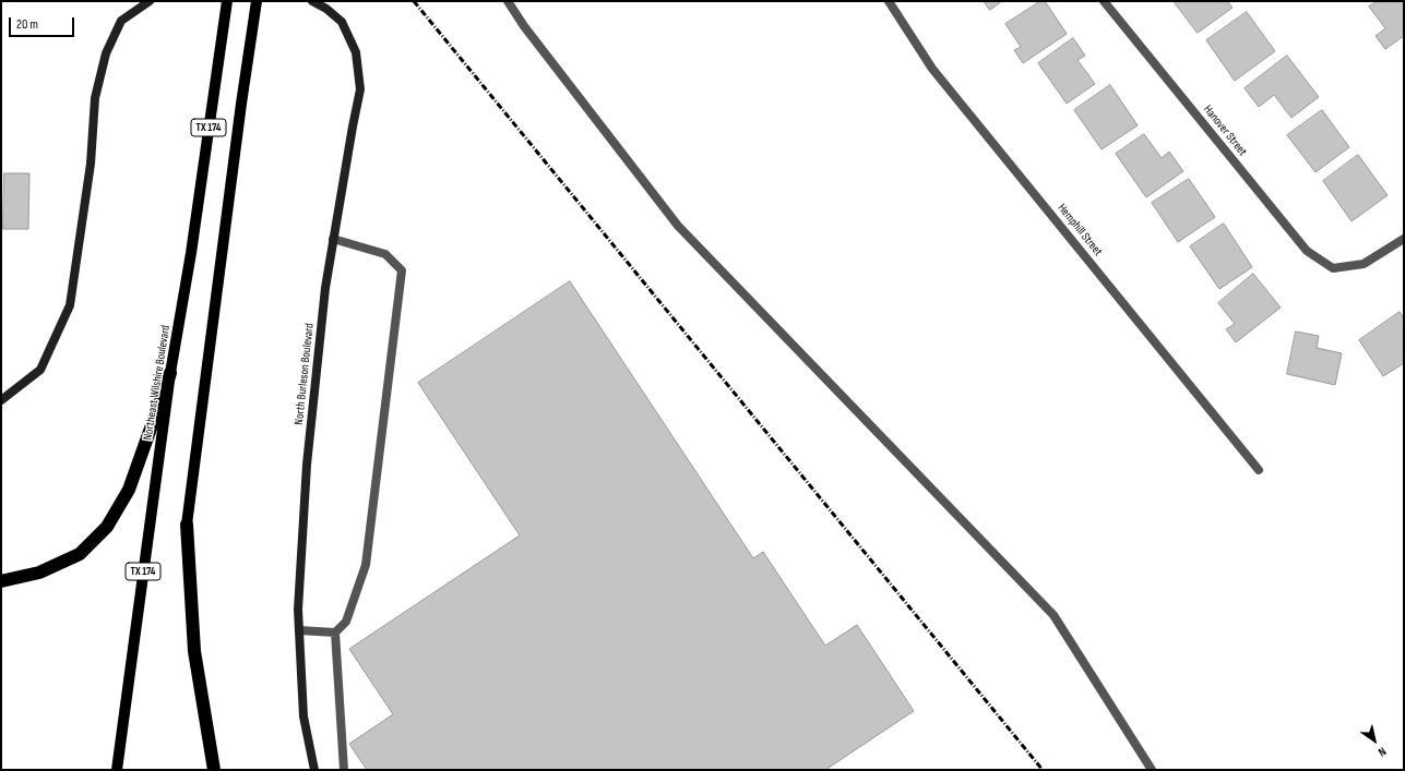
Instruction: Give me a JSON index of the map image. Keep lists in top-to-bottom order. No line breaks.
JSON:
{"streets":{"main road":["TX 174","North Burleson Boulevard","Northeast Wilshire Boulevard"],"street":["Hanover Street","Hemphill Street"]},"scale_bar":"20 m","north":"bottom right"}
